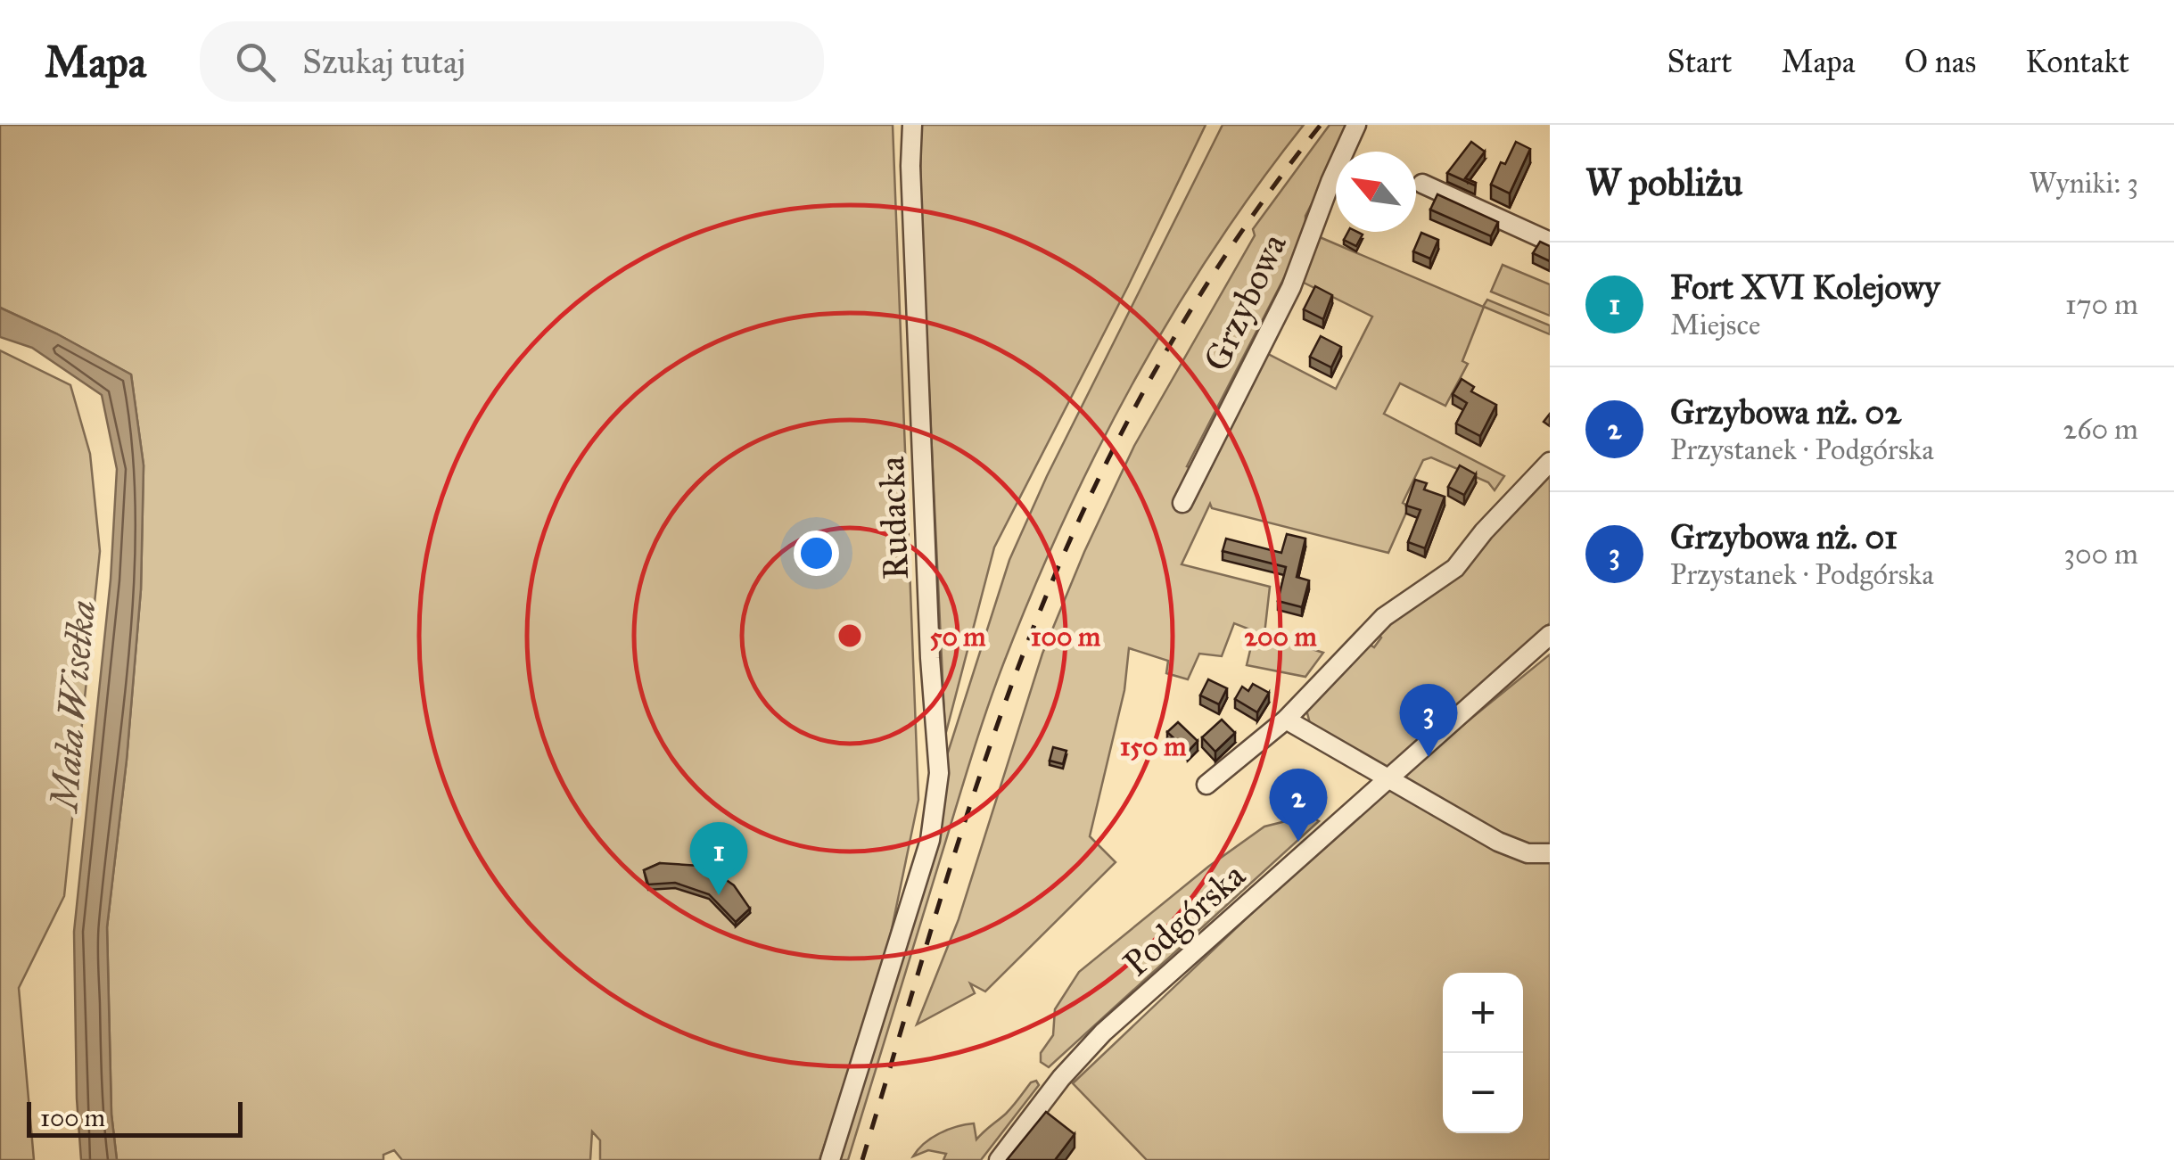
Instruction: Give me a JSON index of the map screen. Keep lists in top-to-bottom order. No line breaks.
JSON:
{"streets":{"street":["Grzybowa","Rudacka","Podgórska"]},"water":["Mała Wisełka"],"scale_bar":"100 m","north":"top left","page":{"header":"Mapa","search":"Szukaj tutaj","nav":["Start","Mapa","O nas","Kontakt"],"heading":["W pobliżu","Wyniki: 3"],"list":[{"mark":"1","name":"Fort XVI Kolejowy","note":"Miejsce","value":"170 m"},{"mark":"2","name":"Grzybowa nż. 02","note":"Przystanek · Podgórska","value":"260 m"},{"mark":"3","name":"Grzybowa nż. 01","note":"Przystanek · Podgórska","value":"300 m"}],"pins":["3","2","1"],"map_buttons":["+","−"],"scale":"100 m"},"rings":["50 m","100 m","200 m","150 m"]}
